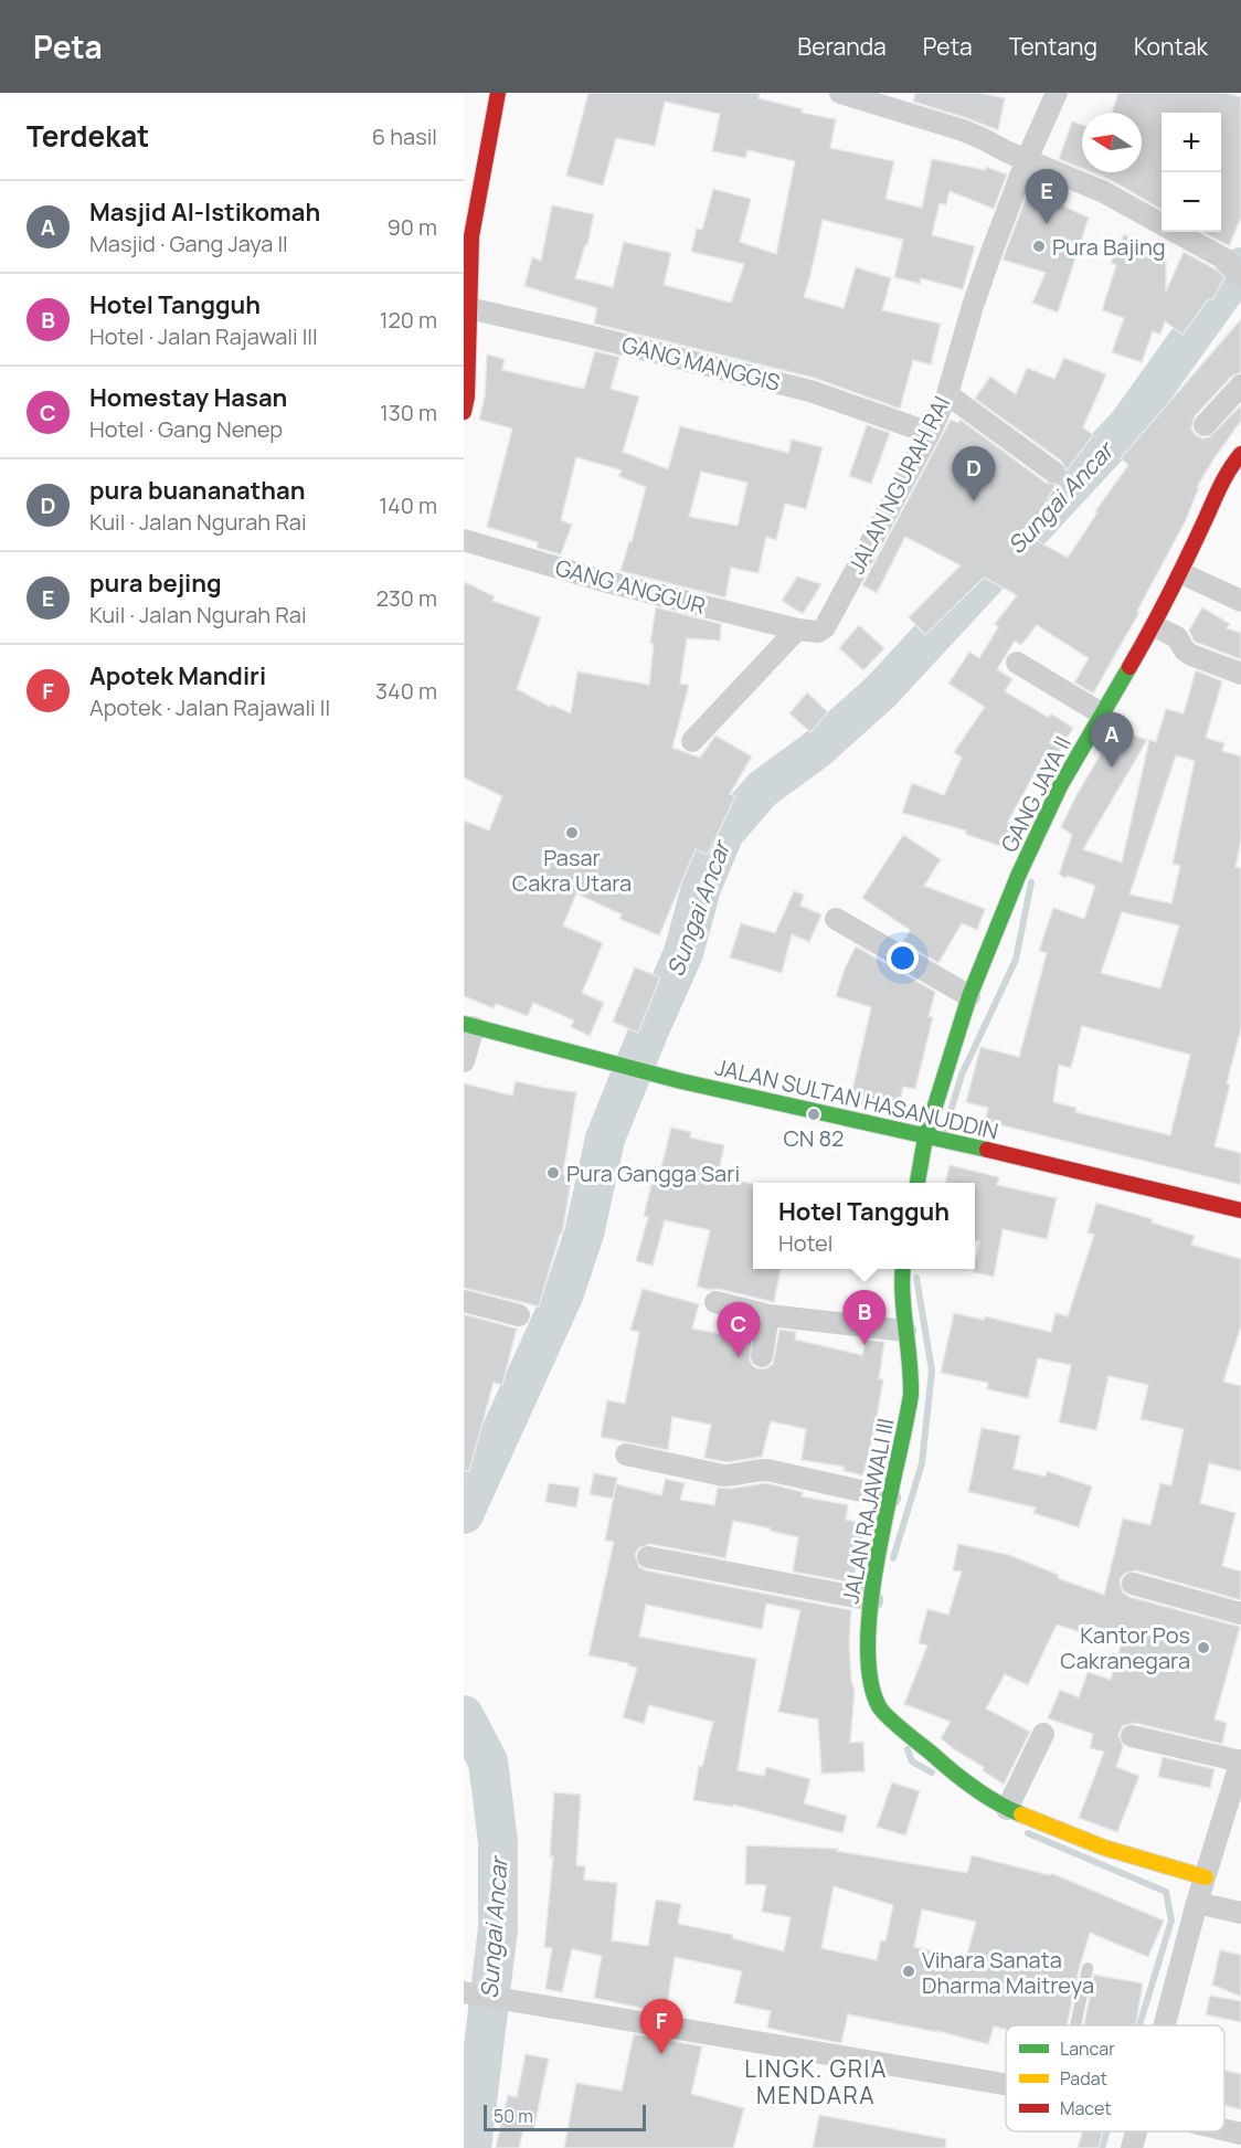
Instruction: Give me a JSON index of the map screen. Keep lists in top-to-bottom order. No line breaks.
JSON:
{"streets":{"street":["GANG MANGGIS","JALAN NGURAH RAI","GANG ANGGUR","GANG JAYA II","JALAN SULTAN HASANUDDIN","JALAN RAJAWALI III"]},"crossings":[["GANG MANGGIS","JALAN NGURAH RAI"],["JALAN NGURAH RAI","GANG ANGGUR"],["GANG JAYA II","JALAN SULTAN HASANUDDIN"]],"districts":["LINGK. GRIA MENDARA"],"water":["Sungai Ancar"],"places":["Pura Bajing","Pasar Cakra Utara","CN 82","Pura Gangga Sari","Kantor Pos Cakranegara","Vihara Sanata Dharma Maitreya"],"legend":["Lancar","Padat","Macet"],"scale_bar":"50 m","north":"left","page":{"header":"Peta","nav":["Beranda","Peta","Tentang","Kontak"],"heading":["Terdekat","6 hasil"],"map_buttons":["+","−"],"pins":["E","D","A","B","C","F"],"list":[{"mark":"A","name":"Masjid Al-Istikomah","note":"Masjid · Gang Jaya II","value":"90 m"},{"mark":"B","name":"Hotel Tangguh","note":"Hotel · Jalan Rajawali III","value":"120 m"},{"mark":"C","name":"Homestay Hasan","note":"Hotel · Gang Nenep","value":"130 m"},{"mark":"D","name":"pura buananathan","note":"Kuil · Jalan Ngurah Rai","value":"140 m"},{"mark":"E","name":"pura bejing","note":"Kuil · Jalan Ngurah Rai","value":"230 m"},{"mark":"F","name":"Apotek Mandiri","note":"Apotek · Jalan Rajawali II","value":"340 m"}],"popup":["Hotel Tangguh","Hotel"],"scale":"50 m"}}
